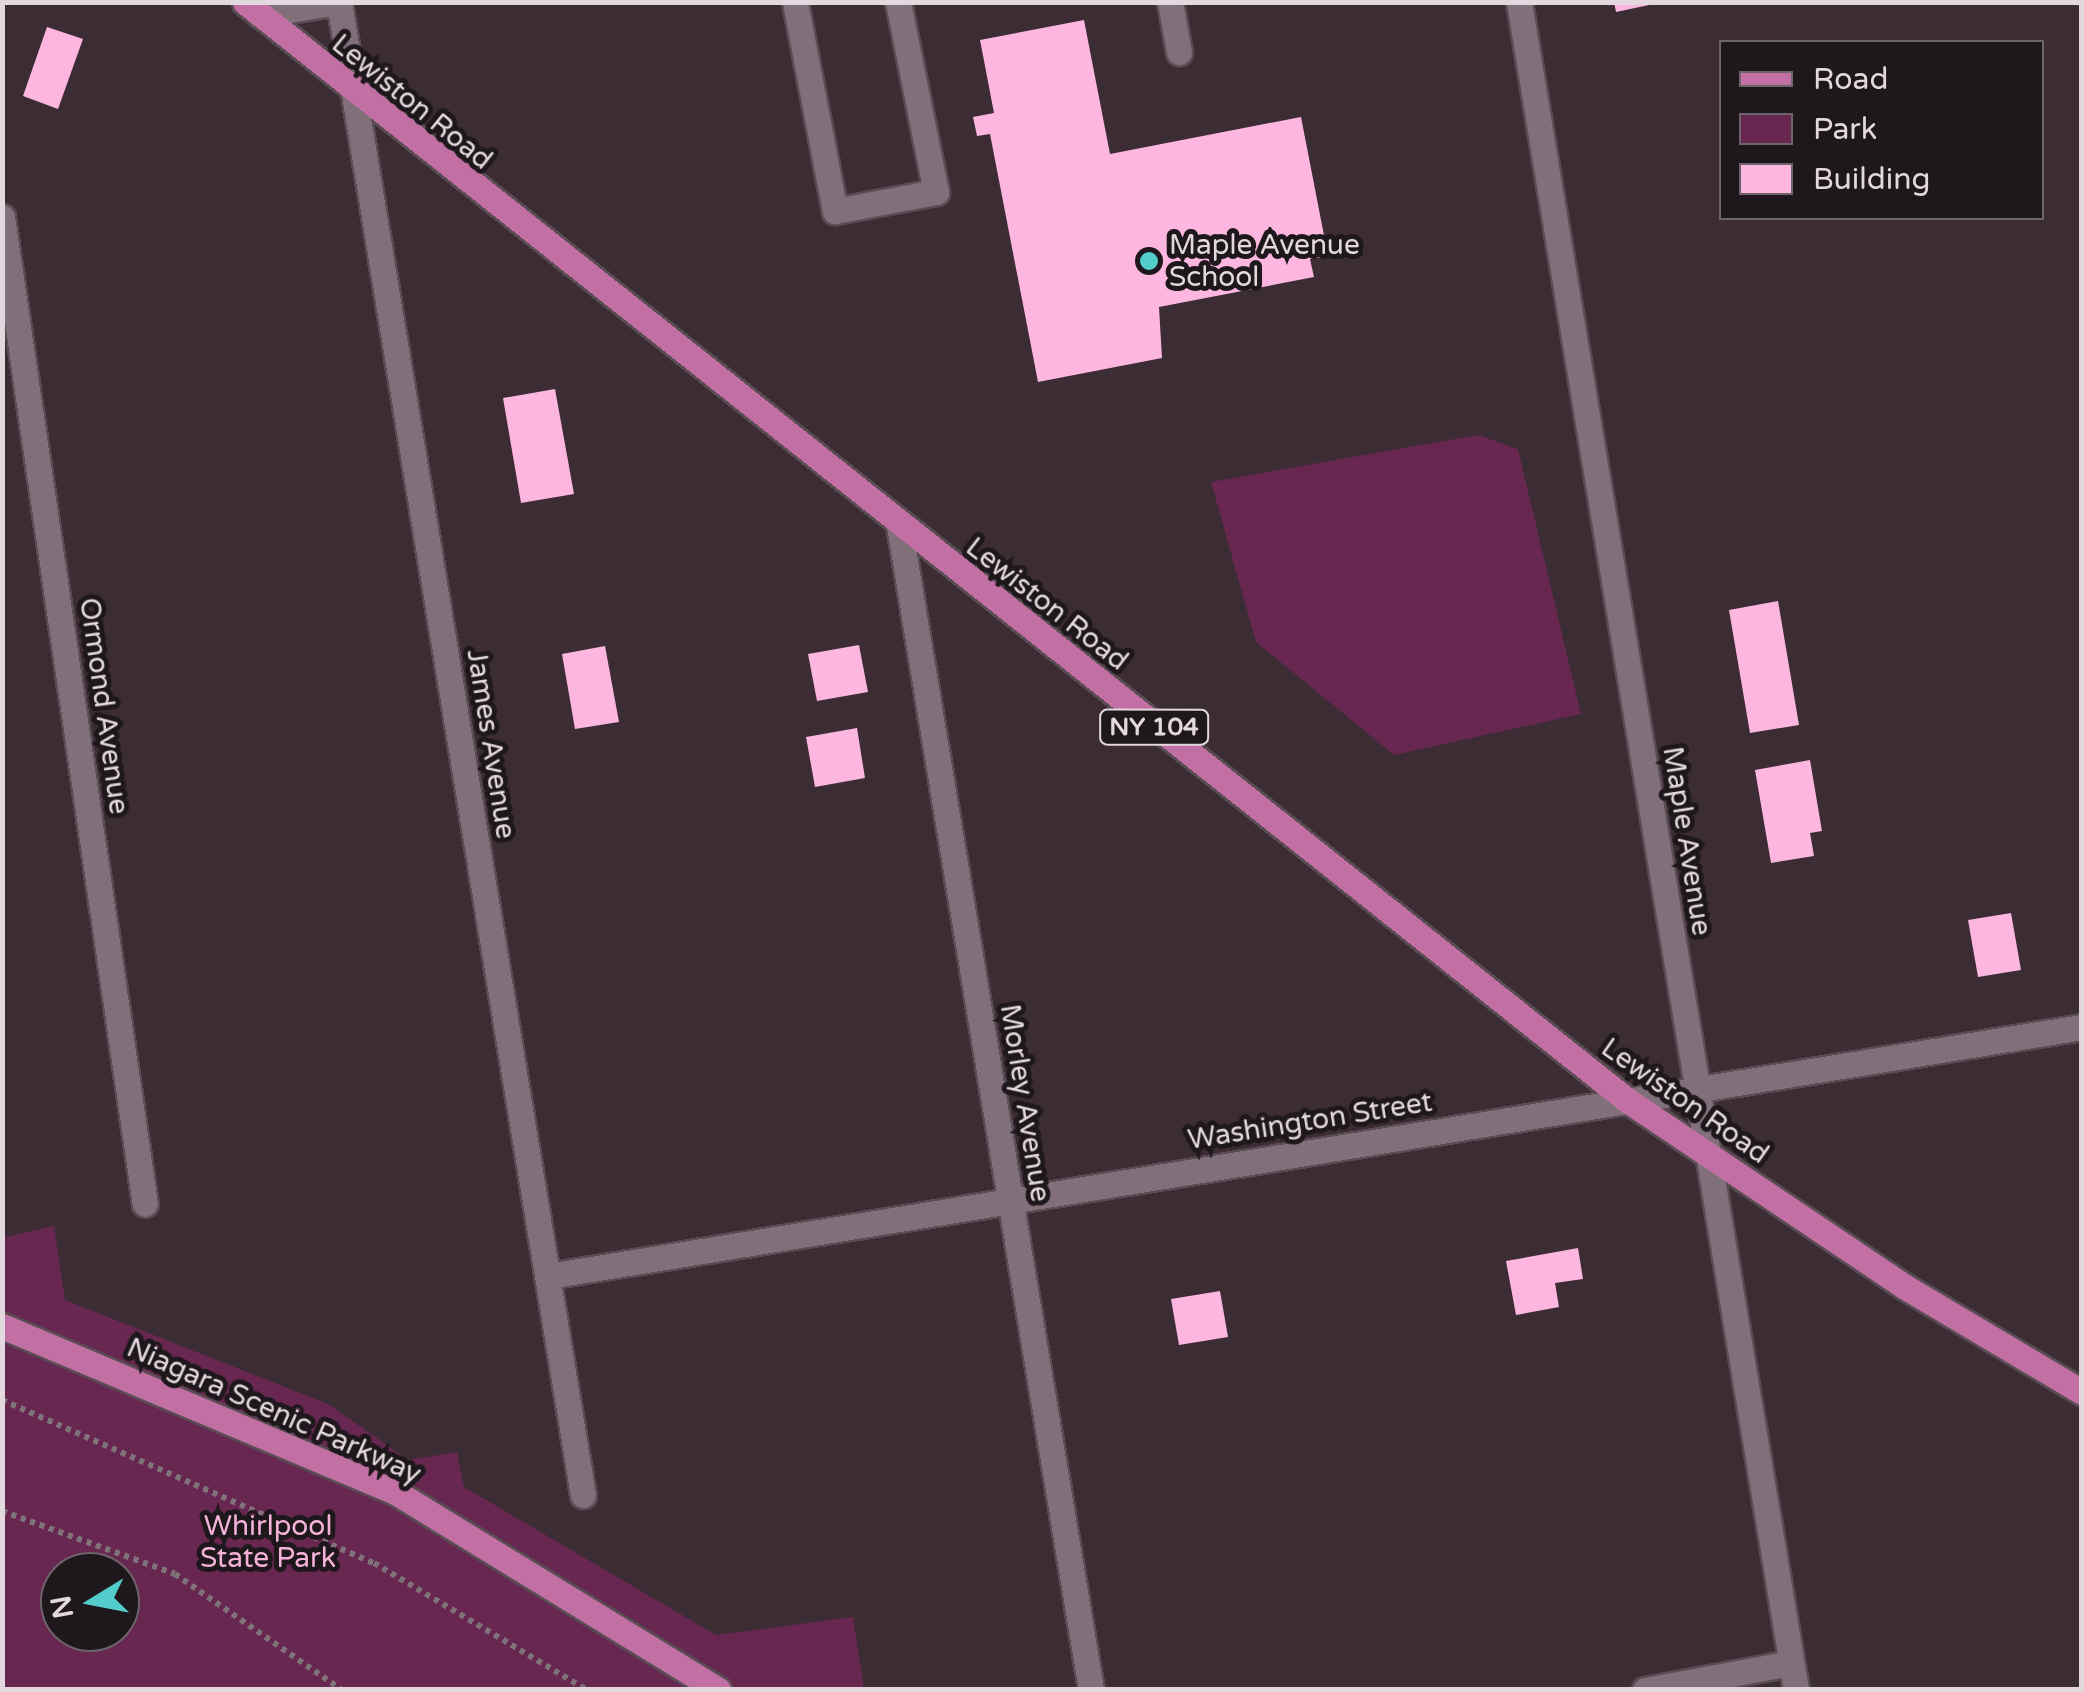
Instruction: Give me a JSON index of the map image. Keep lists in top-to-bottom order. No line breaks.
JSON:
{"streets":{"main road":["Lewiston Road","NY 104","Niagara Scenic Parkway"],"street":["Ormond Avenue","James Avenue","Maple Avenue","Morley Avenue","Washington Street"]},"crossings":[["Lewiston Road","James Avenue"],["Lewiston Road","Maple Avenue"],["Lewiston Road","Morley Avenue"],["Lewiston Road","Washington Street"],["James Avenue","Washington Street"],["Maple Avenue","Washington Street"],["Morley Avenue","Washington Street"]],"parks":["Whirlpool State Park"],"places":["Maple Avenue School"],"legend":["Road","Park","Building"],"north":"left"}
